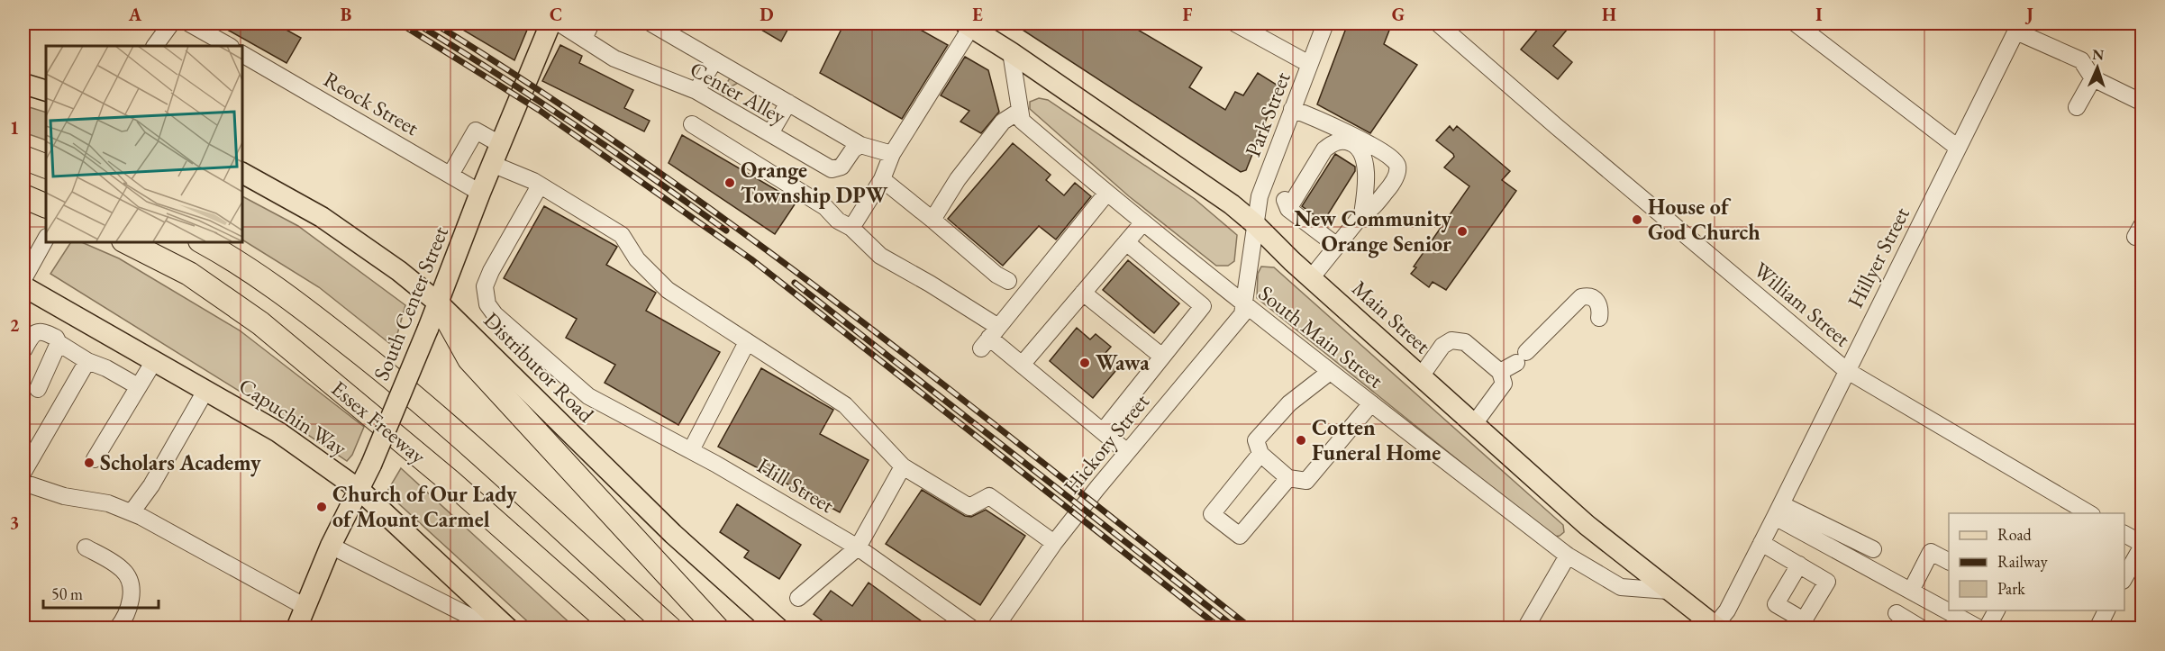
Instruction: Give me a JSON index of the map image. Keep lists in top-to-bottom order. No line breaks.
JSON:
{"streets":{"highway":["Essex Freeway"],"main road":["South Center Street","Main Street","Distributor Road","Capuchin Way"],"street":["Center Alley","Reock Street","Park Street","Hillyer Street","William Street","South Main Street","Hickory Street","Hill Street"]},"crossings":[["Reock Street","South Center Street"],["Park Street","Main Street"],["Park Street","Hickory Street"],["Hillyer Street","William Street"],["Hillyer Street","Main Street"],["South Center Street","Distributor Road"],["South Center Street","Capuchin Way"],["Main Street","South Main Street"],["Main Street","Hickory Street"],["South Main Street","Hickory Street"]],"places":["Orange Township DPW","House of God Church","New Community Orange Senior","Wawa","Cotten Funeral Home","Scholars Academy","Church of Our Lady of Mount Carmel"],"legend":["Road","Railway","Park"],"scale_bar":"50 m","north":"top","grid":{"columns":["A","B","C","D","E","F","G","H","I","J"],"rows":["1","2","3"]}}
